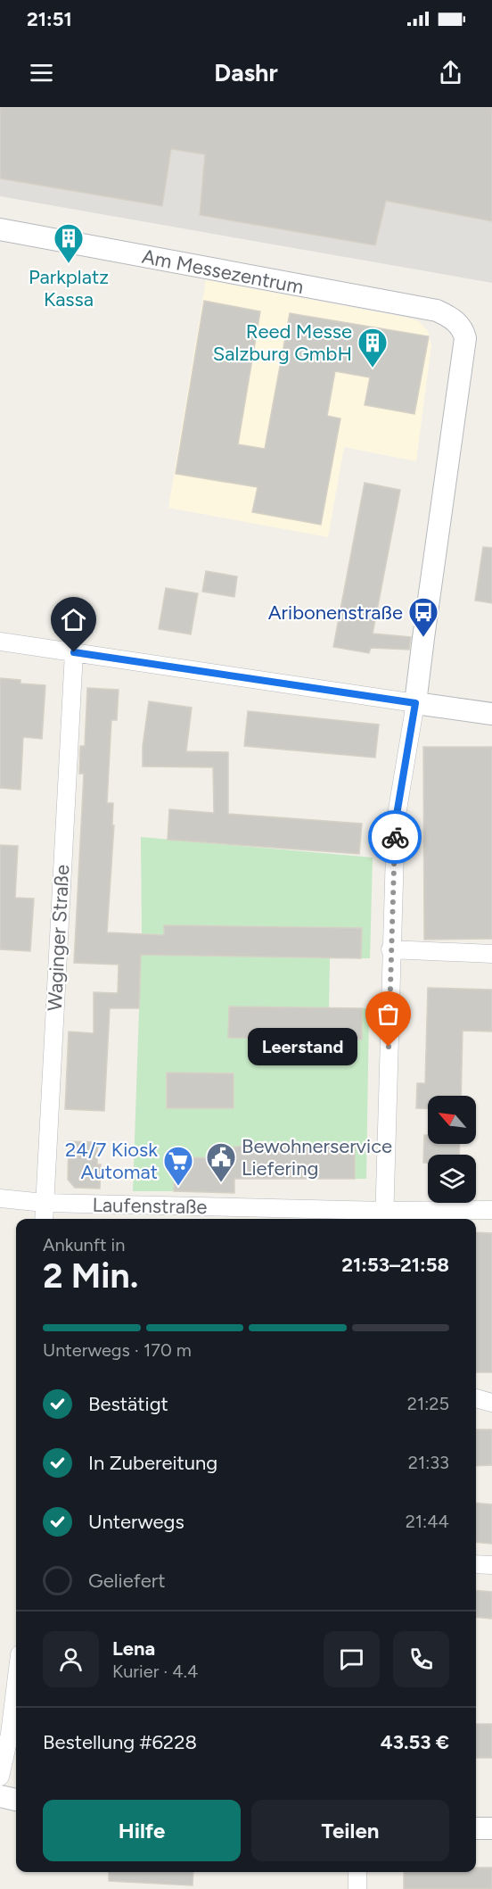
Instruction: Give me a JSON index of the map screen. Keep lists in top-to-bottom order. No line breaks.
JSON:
{"streets":{"street":["Am Messezentrum","Waginger Straße","Laufenstraße"]},"crossings":[["Waginger Straße","Laufenstraße"]],"places":{"building":["Parkplatz Kassa","Reed Messe Salzburg GmbH"],"bus stop":["Aribonenstraße"],"other":["Leerstand"],"public building":["Bewohnerservice Liefering"],"supermarket":["24/7 Kiosk Automat"]},"north":"top left","page":{"status":"21:51","header":"Dashr","bubble":"Leerstand","heading":["2 Min.","Ankunft in","21:53–21:58"],"panel":["Lena","Kurier · 4.4","Bestellung #6228","43.53 €"],"bar":"Unterwegs · 170 m","list":[["Bestätigt","21:25"],["In Zubereitung","21:33"],["Unterwegs","21:44"],"Geliefert"],"buttons":["Hilfe","Teilen"]}}
